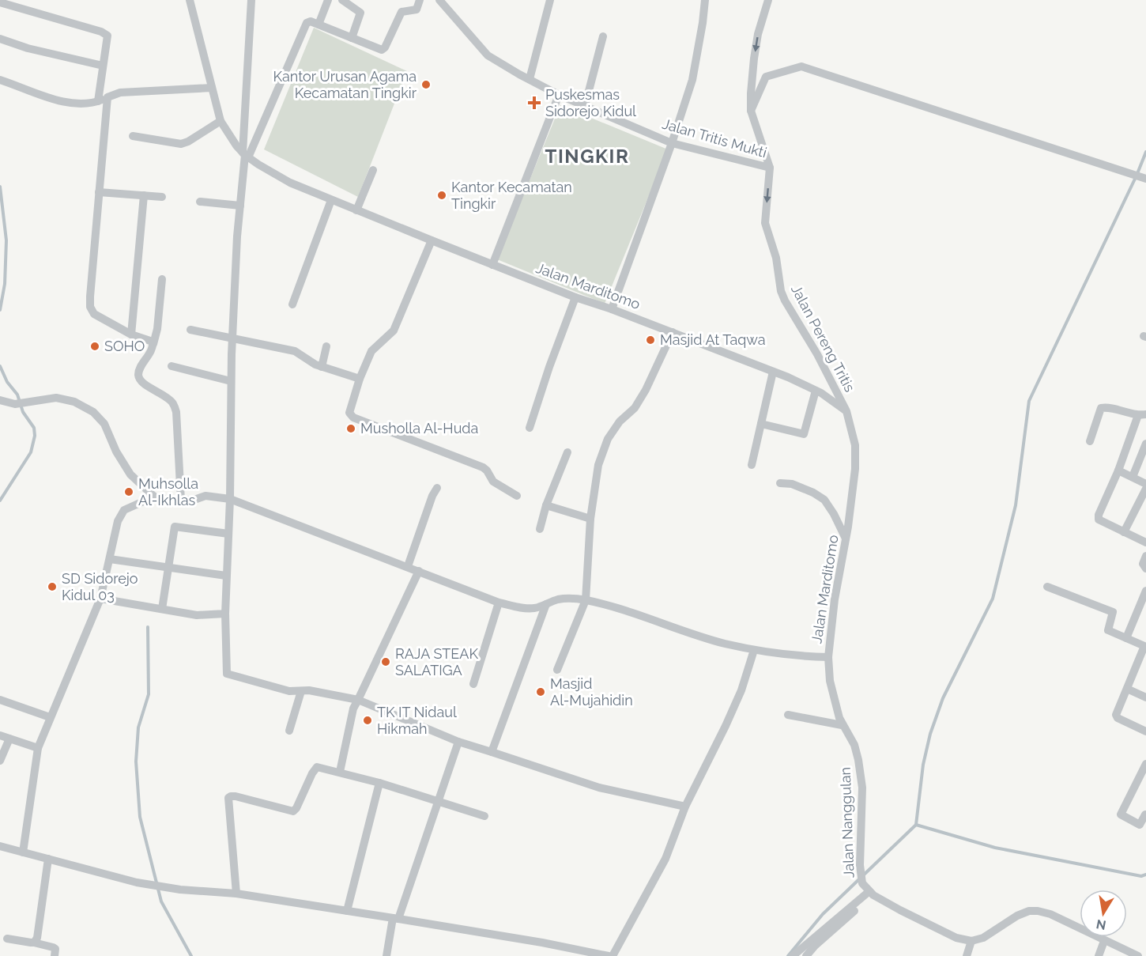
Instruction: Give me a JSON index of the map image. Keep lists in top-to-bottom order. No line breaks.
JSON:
{"streets":{"street":["Jalan Tritis Mukti","Jalan Marditomo","Jalan Pereng Tritis","Jalan Nanggulan"]},"crossings":[["Jalan Tritis Mukti","Jalan Pereng Tritis"],["Jalan Marditomo","Jalan Pereng Tritis"],["Jalan Marditomo","Jalan Nanggulan"]],"districts":["TINGKIR"],"places":{"other":["Kantor Urusan Agama Kecamatan Tingkir","Kantor Kecamatan Tingkir","Masjid At Taqwa","SOHO","Musholla Al-Huda","Muhsolla Al-Ikhlas","SD Sidorejo Kidul 03","RAJA STEAK SALATIGA","Masjid Al-Mujahidin","TK IT Nidaul Hikmah"],"health":["Puskesmas Sidorejo Kidul"]},"north":"bottom"}
